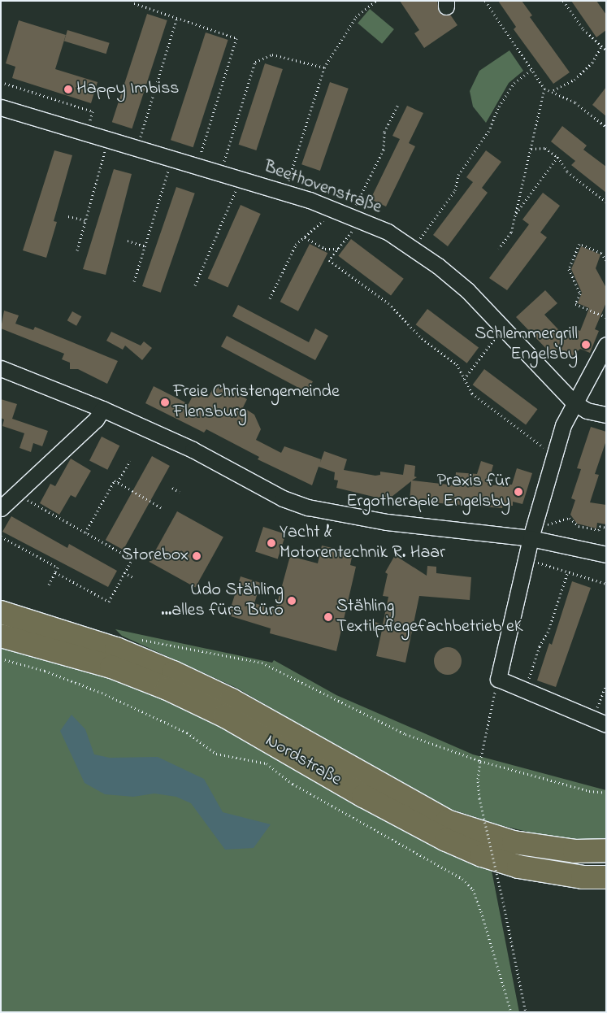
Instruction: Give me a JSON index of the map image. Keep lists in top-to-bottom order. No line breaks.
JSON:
{"streets":{"main road":["Nordstraße"],"street":["Beethovenstraße"]},"places":["Happy Imbiss","Schlemmergrill Engelsby","Freie Christengemeinde Flensburg","Praxis für Ergotherapie Engelsby","Yacht & Motorentechnik R. Haar","Storebox","Udo Stähling …alles fürs Büro","Stähling Textilpflegefachbetrieb eK"]}
